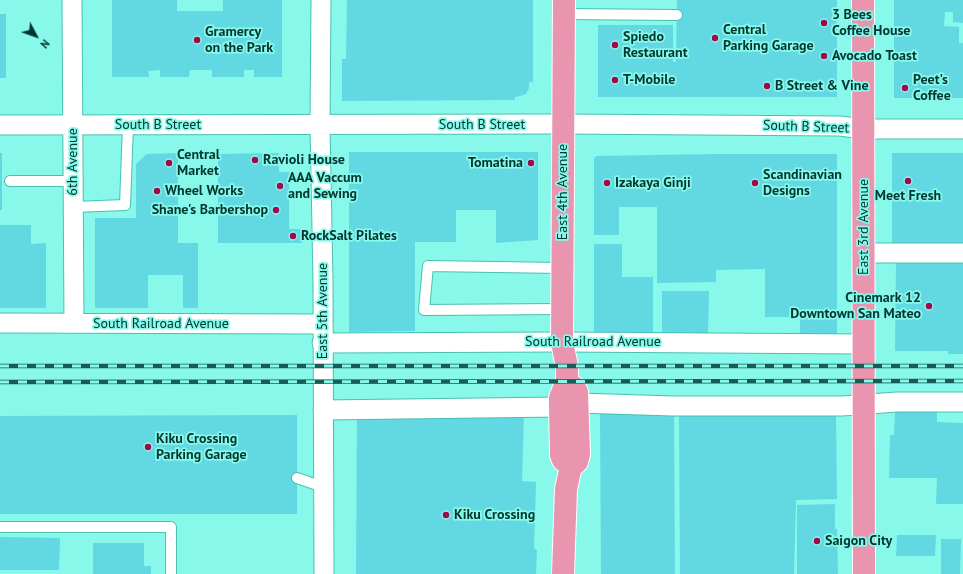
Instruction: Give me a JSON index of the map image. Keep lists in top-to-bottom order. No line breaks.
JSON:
{"streets":{"main road":["East 4th Avenue","East 3rd Avenue"],"street":["South B Street","6th Avenue","East 5th Avenue","South Railroad Avenue"]},"crossings":[["South B Street","6th Avenue"],["South B Street","East 4th Avenue"],["South B Street","East 3rd Avenue"],["South B Street","East 5th Avenue"],["6th Avenue","South Railroad Avenue"],["East 4th Avenue","South Railroad Avenue"],["East 3rd Avenue","South Railroad Avenue"],["East 5th Avenue","South Railroad Avenue"]],"places":["3 Bees Coffee House","Central Parking Garage","Gramercy on the Park","Spiedo Restaurant","Avocado Toast","T-Mobile","B Street & Vine","Peet's Coffee","Ravioli House","Central Market","Tomatina","Meet Fresh","Izakaya Ginji","Scandinavian Designs","AAA Vaccum and Sewing","Wheel Works","Shane's Barbershop","RockSalt Pilates","Cinemark 12 Downtown San Mateo","Kiku Crossing Parking Garage","Kiku Crossing","Saigon City"],"north":"bottom right"}
